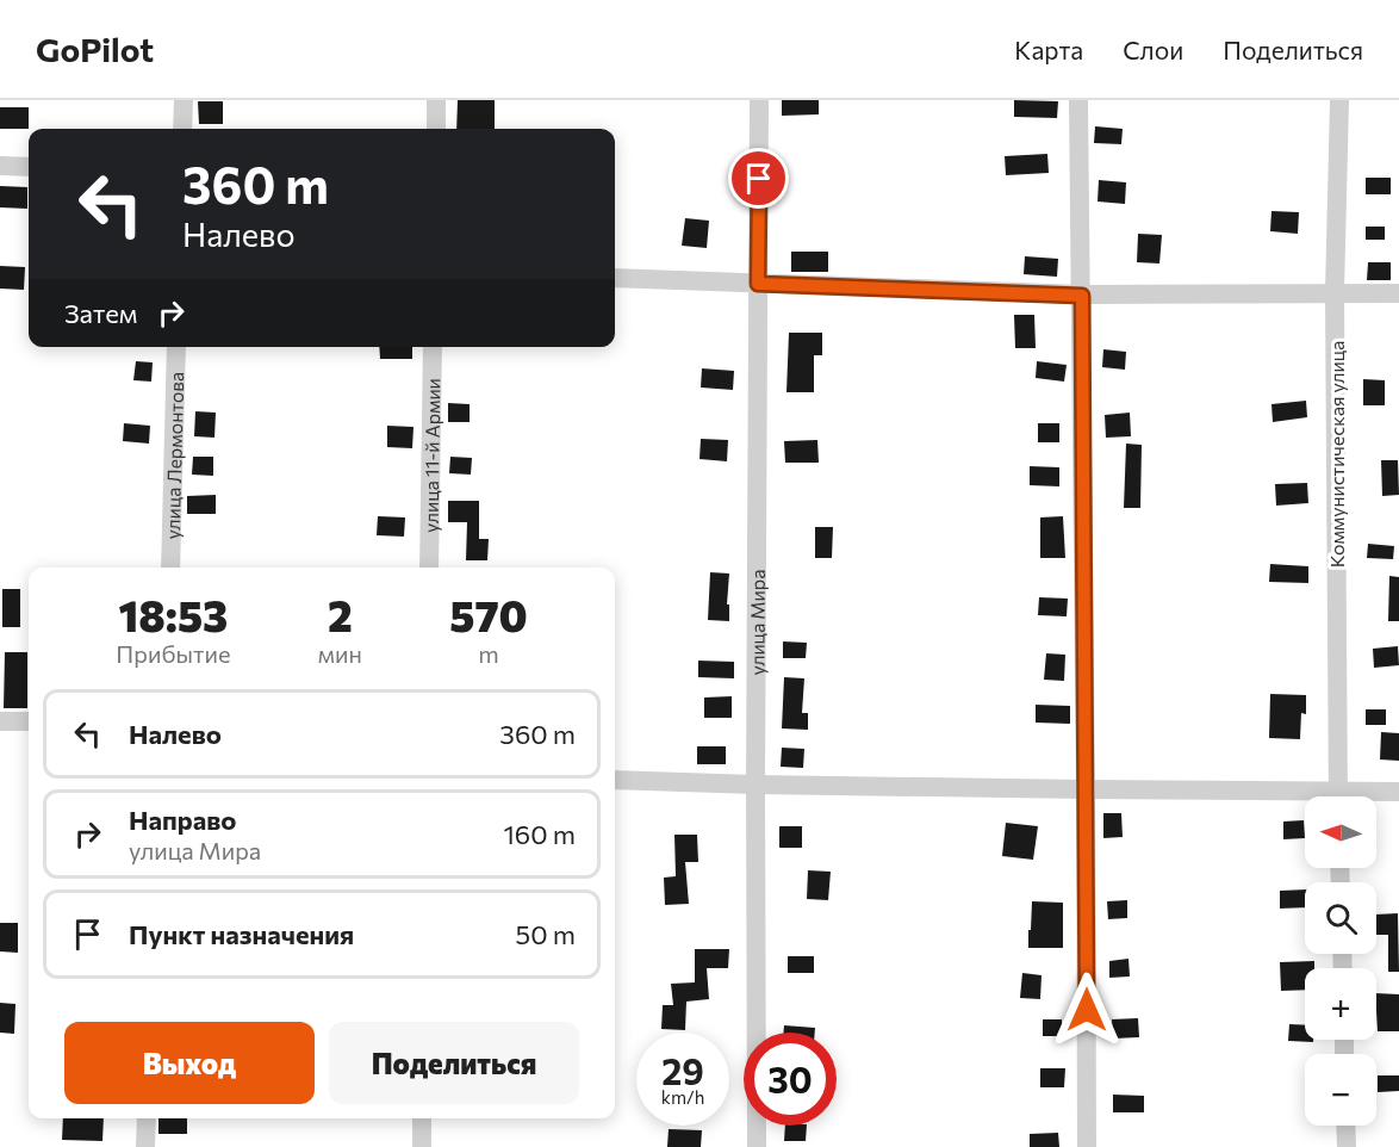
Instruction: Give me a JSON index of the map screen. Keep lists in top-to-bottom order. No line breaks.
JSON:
{"streets":{"street":["Коммунистическая улица","улица Лермонтова","улица 11-й Армии","улица Мира"]},"north":"left","page":{"header":"GoPilot","nav":["Карта","Слои","Поделиться"],"turn":["360 m","Налево"],"then":"Затем","eta":["18:53","Прибытие","2","мин","570","m"],"list":[{"name":"Налево","value":"360 m"},{"name":"Направо","note":"улица Мира","value":"160 m"},{"name":"Пункт назначения","value":"50 m"}],"map_buttons":["+","−"],"buttons":["Выход","Поделиться"],"speed":"29 km/h","limit":"30"}}
